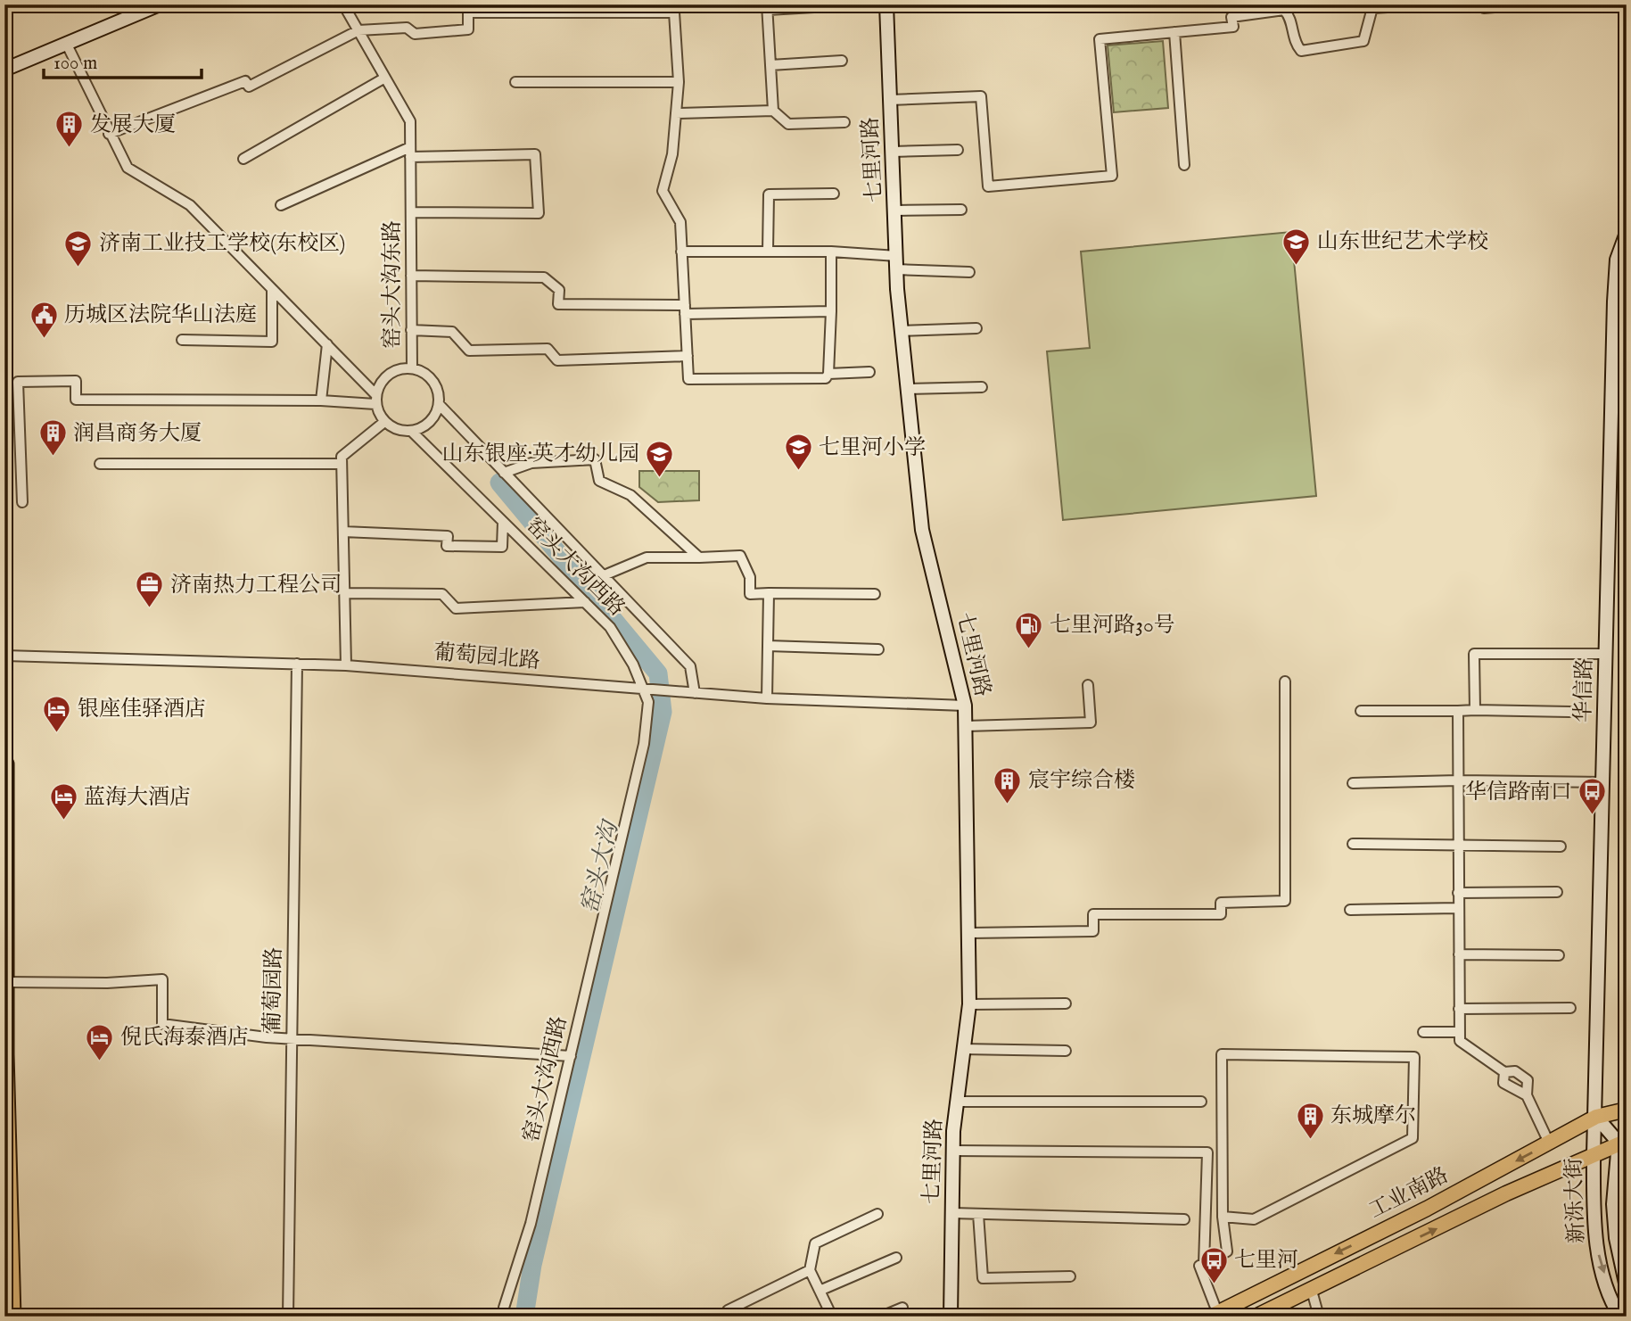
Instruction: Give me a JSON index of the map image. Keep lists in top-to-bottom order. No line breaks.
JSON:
{"streets":{"main road":["七里河路","华信路","工业南路","新泺大街"],"street":["窑头大沟东路","窑头大沟西路","葡萄园北路","葡萄园路"]},"crossings":[["七里河路","葡萄园北路"],["窑头大沟东路","窑头大沟西路"],["窑头大沟东路","葡萄园北路"],["窑头大沟西路","葡萄园北路"],["葡萄园北路","葡萄园路"],["华信路","工业南路"],["华信路","新泺大街"],["工业南路","新泺大街"]],"water":["窑头大沟"],"places":{"building":["发展大厦","润昌商务大厦","宸宇综合楼","东城摩尔"],"school or university":["山东世纪艺术学校","济南工业技工学校(东校区)","七里河小学","山东银座·英才幼儿园"],"public building":["历城区法院华山法庭"],"office":["济南热力工程公司"],"fuel station":["七里河路30号"],"hotel":["银座佳驿酒店","蓝海大酒店","倪氏海泰酒店"],"bus stop":["华信路南口","七里河"]},"scale_bar":"100 m"}
